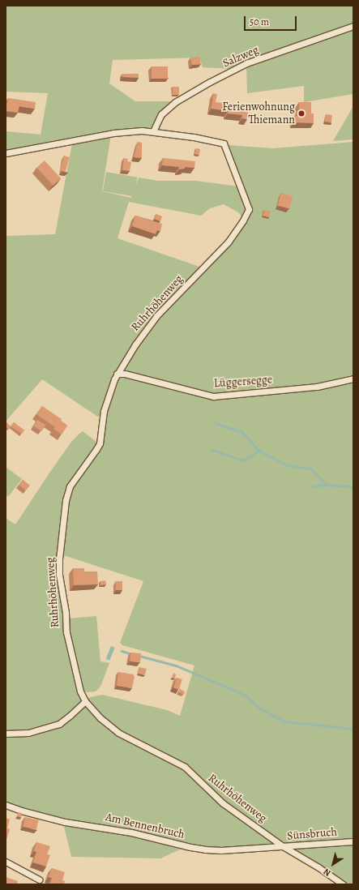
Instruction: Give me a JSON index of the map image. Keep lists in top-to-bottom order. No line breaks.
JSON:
{"streets":{"street":["Salzweg","Ruhrhöhenweg","Lüggersegge","Am Bennenbruch","Sünsbruch"]},"crossings":[["Salzweg","Ruhrhöhenweg"],["Ruhrhöhenweg","Lüggersegge"],["Ruhrhöhenweg","Am Bennenbruch"],["Ruhrhöhenweg","Sünsbruch"],["Am Bennenbruch","Sünsbruch"]],"places":["Ferienwohnung Thiemann"],"scale_bar":"50 m","north":"bottom left"}
